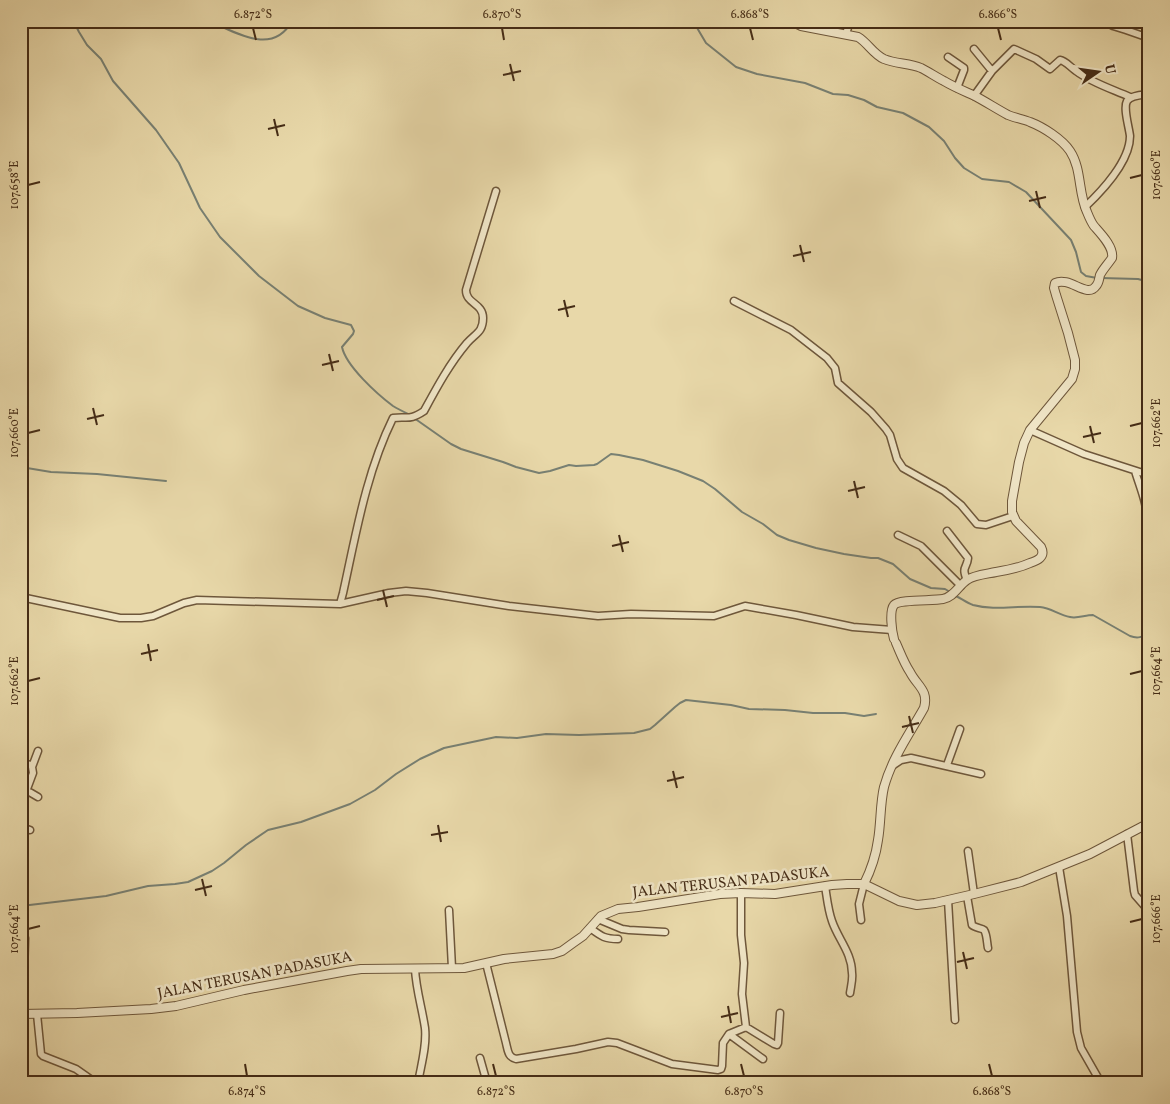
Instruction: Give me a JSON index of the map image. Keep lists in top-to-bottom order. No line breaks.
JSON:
{"streets":{"street":["JALAN TERUSAN PADASUKA"]},"north":"right","coordinates":["6.872°S","6.870°S","6.868°S","6.866°S","107.660°E","107.658°E","107.662°E","107.664°E","107.666°E","6.874°S"]}
